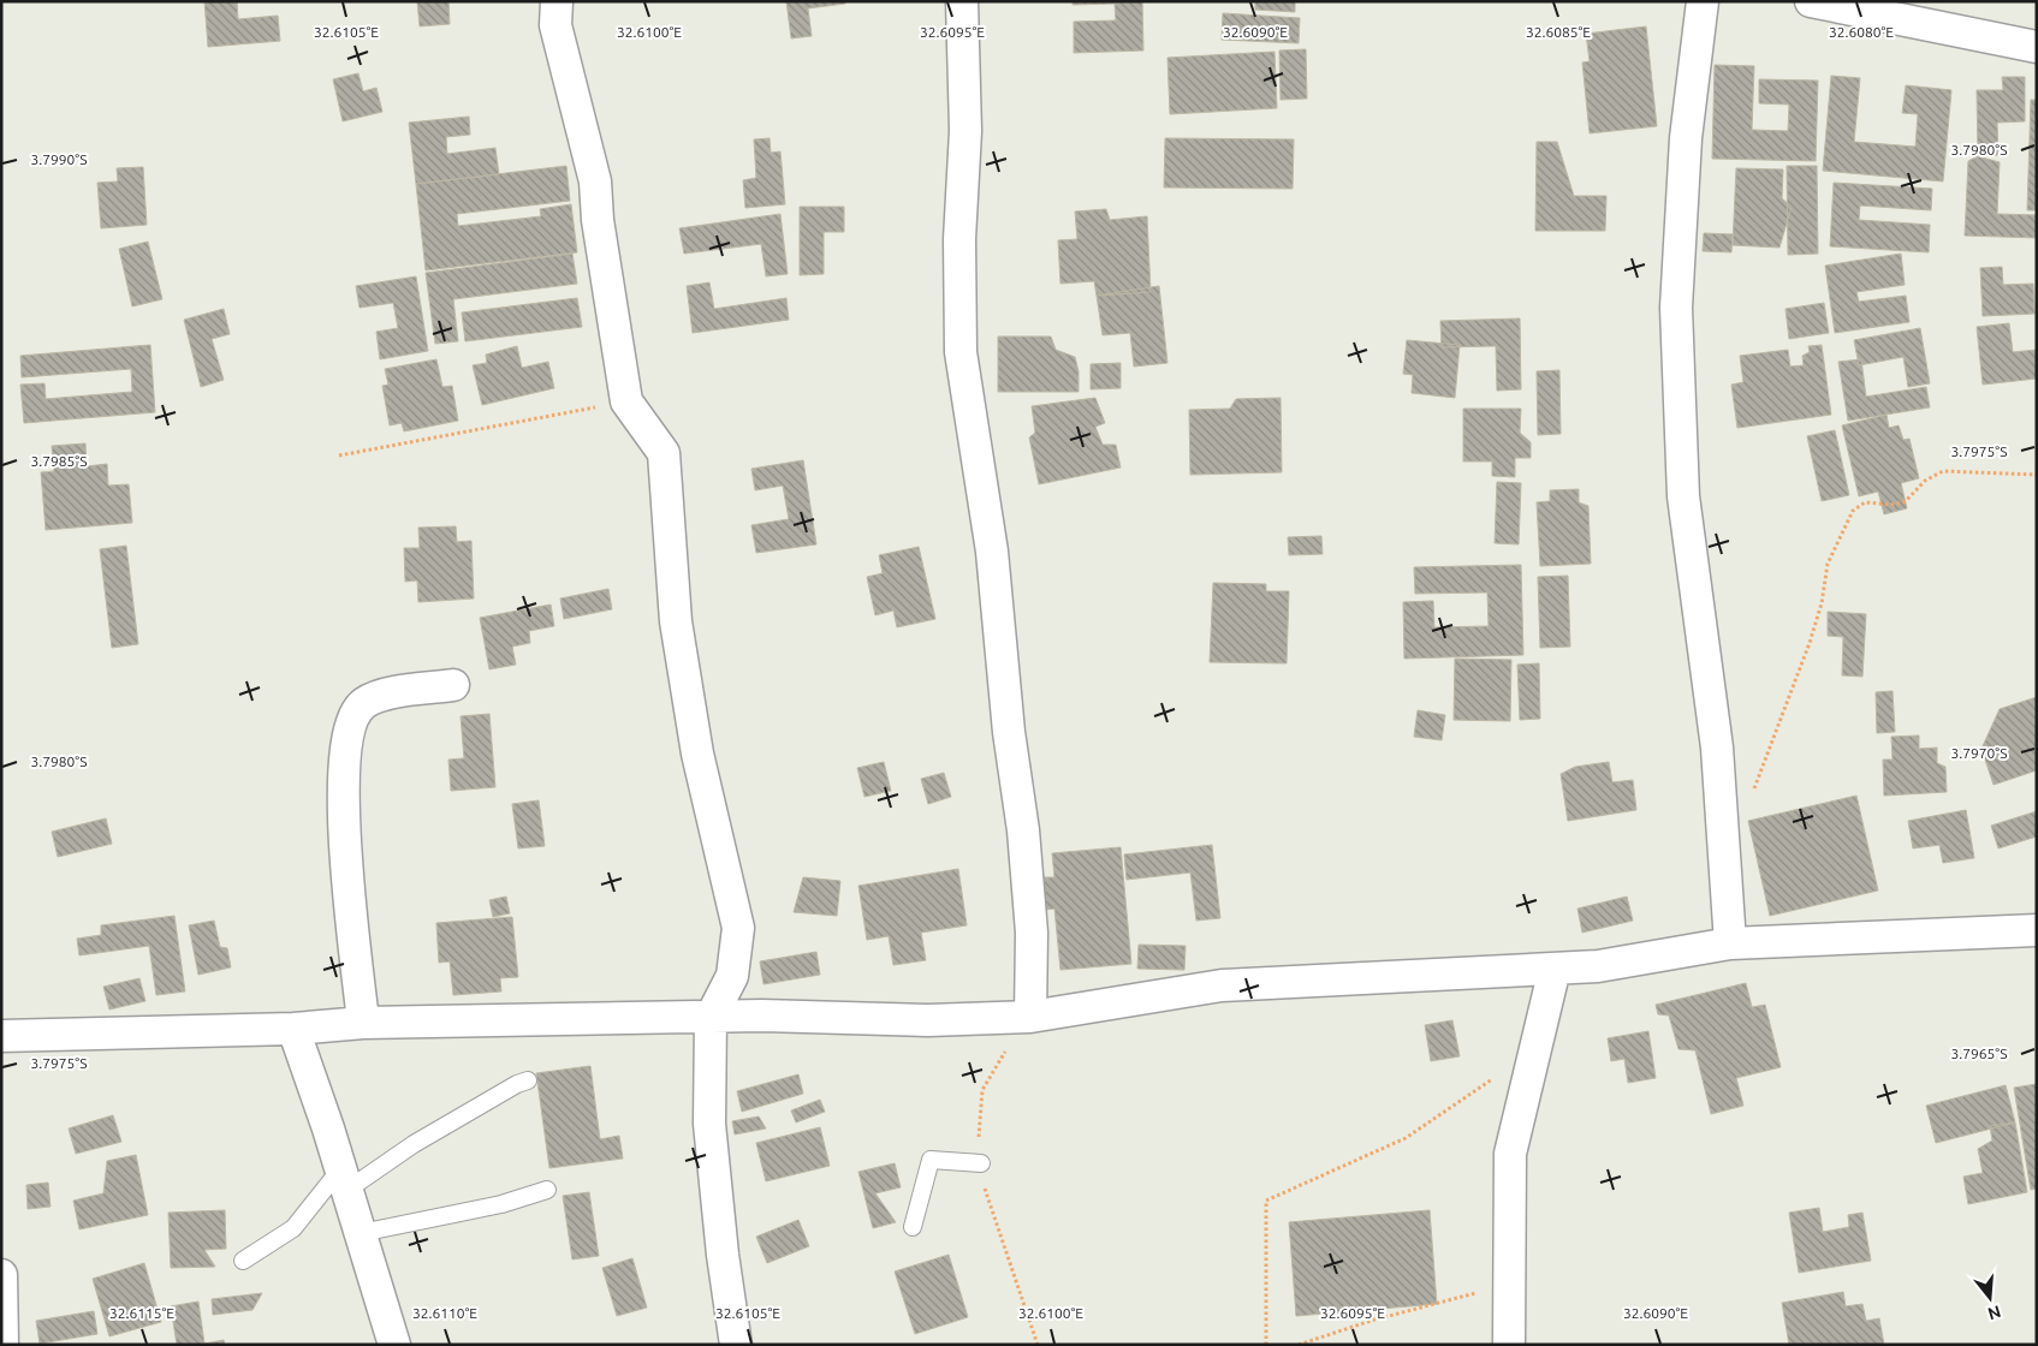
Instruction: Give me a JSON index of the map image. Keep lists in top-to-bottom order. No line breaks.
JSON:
{"north":"bottom","coordinates":["32.6105°E","32.6100°E","32.6095°E","32.6090°E","32.6085°E","32.6080°E","3.7980°S","3.7990°S","3.7975°S","3.7985°S","3.7970°S","3.7965°S","32.6115°E","32.6110°E"]}
